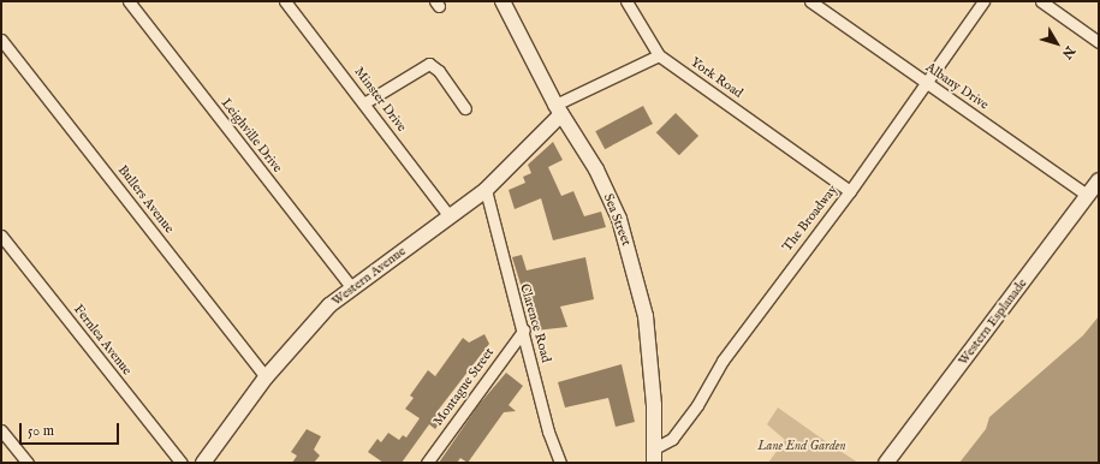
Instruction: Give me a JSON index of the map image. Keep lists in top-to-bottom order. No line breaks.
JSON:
{"streets":{"street":["York Road","Albany Drive","Minster Drive","Leighville Drive","Bullers Avenue","The Broadway","Sea Street","Western Avenue","Western Esplanade","Clarence Road","Fernlea Avenue","Montague Street"]},"crossings":[["York Road","The Broadway"],["Albany Drive","The Broadway"],["Albany Drive","Western Esplanade"],["Minster Drive","Western Avenue"],["Leighville Drive","Western Avenue"],["Bullers Avenue","Western Avenue"],["The Broadway","Sea Street"],["Sea Street","Western Avenue"],["Western Avenue","Clarence Road"],["Clarence Road","Montague Street"]],"parks":["Lane End Garden"],"scale_bar":"50 m","north":"bottom right"}
